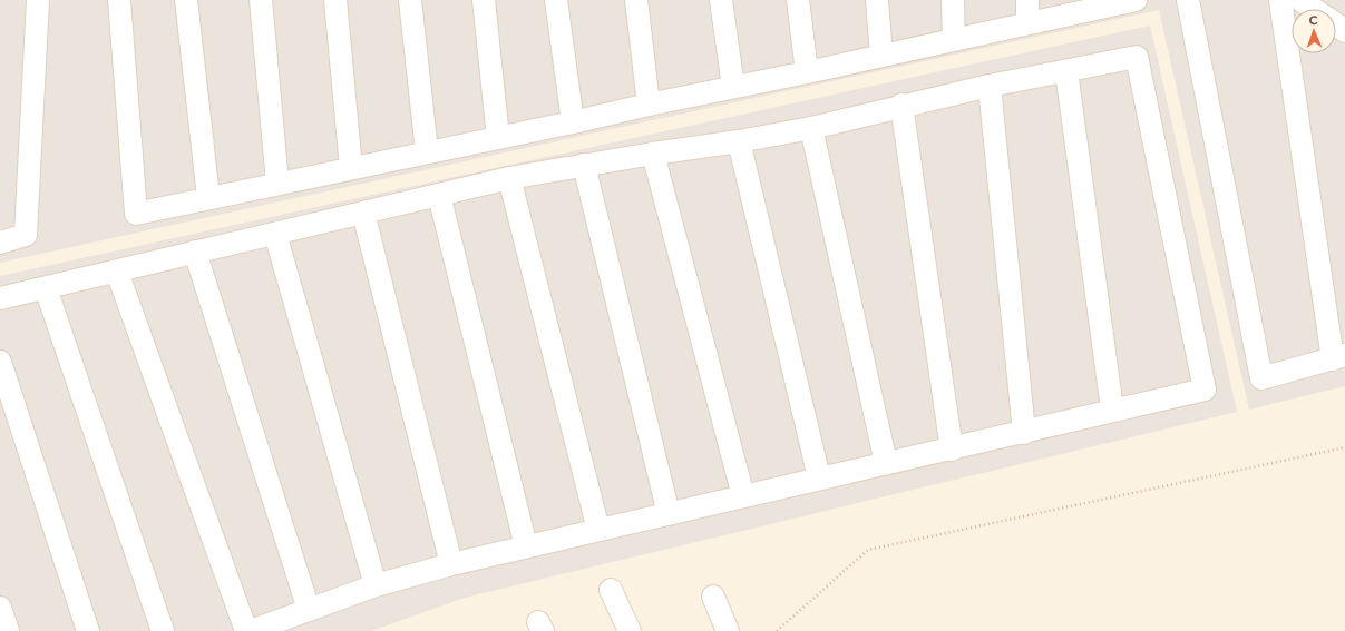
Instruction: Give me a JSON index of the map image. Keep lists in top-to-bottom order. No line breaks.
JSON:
{"north":"top"}
